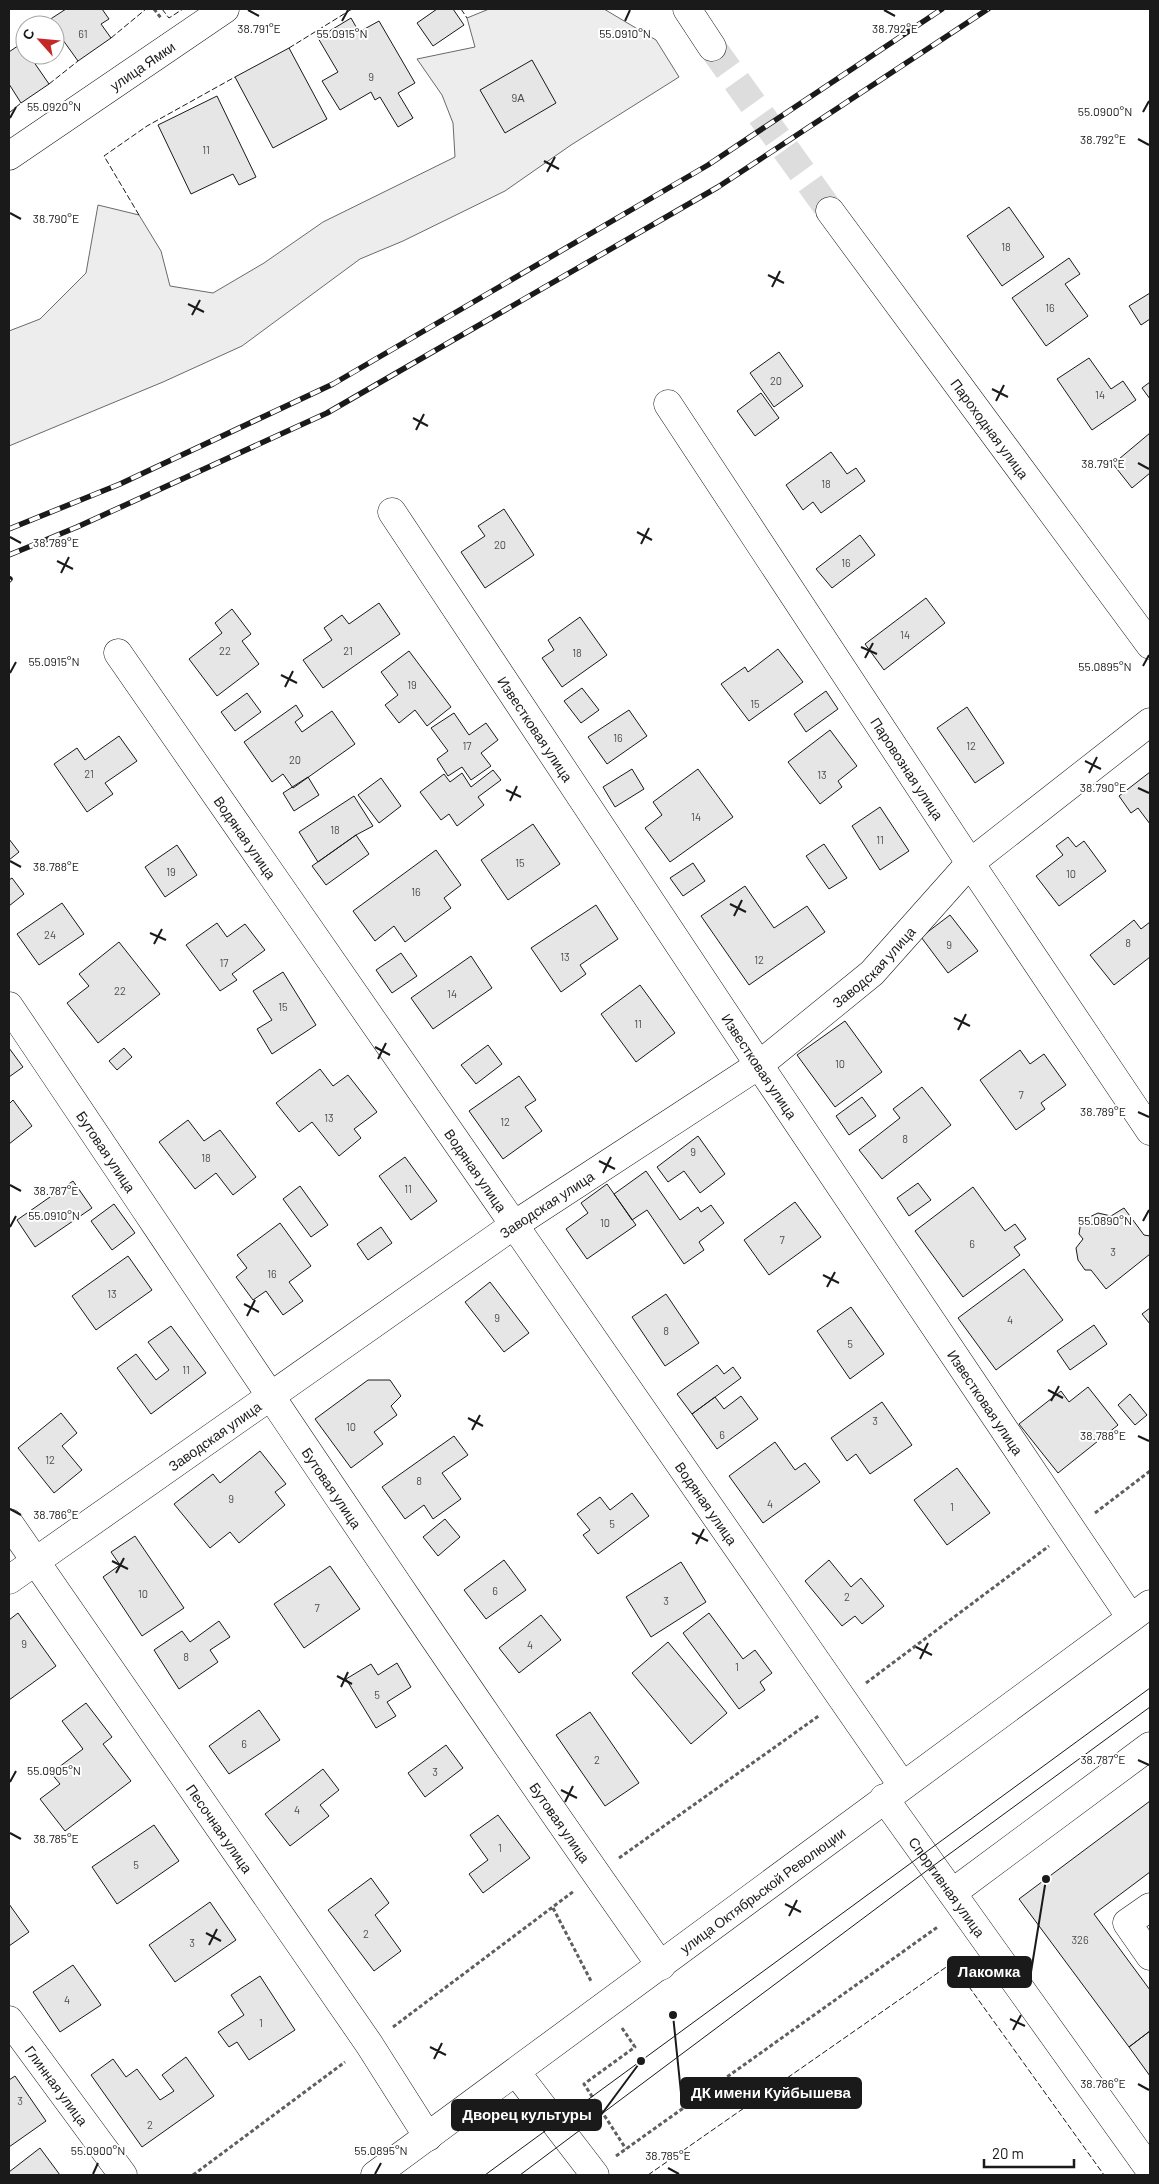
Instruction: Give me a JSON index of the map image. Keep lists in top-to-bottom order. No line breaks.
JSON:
{"streets":{"street":["улица Ямки","Пароходная улица","Известковая улица","Паровозная улица","Водяная улица","Заводская улица","Бутовая улица","Песочная улица","Спортивная улица","улица Октябрьской Революции","Глинная улица"]},"crossings":[["Известковая улица","Заводская улица"],["Известковая улица","улица Октябрьской Революции"],["Паровозная улица","Заводская улица"],["Водяная улица","Заводская улица"],["Водяная улица","Спортивная улица"],["Водяная улица","улица Октябрьской Революции"],["Заводская улица","Бутовая улица"],["Заводская улица","Песочная улица"],["Бутовая улица","улица Октябрьской Революции"],["Песочная улица","улица Октябрьской Революции"],["Спортивная улица","улица Октябрьской Революции"]],"places":["Лакомка","ДК имени Куйбышева","Дворец культуры"],"house_numbers":["61","9","9А","11","18","16","20","14","18","20","16","14","22","21","18","19","15","16","17","12","20","21","13","14","18","11","15","19","10","16","24","8","9","13","12","17","22","14","15","11","10","7","13","12","8","9","18","11","10","7","6","3","16","13","9","4","8","5","11","3","10","6","12","8","9","4","1","5","6","10","2","3","7","9","4","8","1","5","6","2","3","4","1","5","2","326","3","4","1","3","2"],"scale_bar":"20 m","north":"top left","coordinates":["38.791°E","38.792°E","55.0915°N","55.0910°N","55.0920°N","55.0900°N","38.790°E","38.789°E","55.0895°N","38.788°E","38.787°E","55.0890°N","38.786°E","55.0905°N","38.785°E"]}
